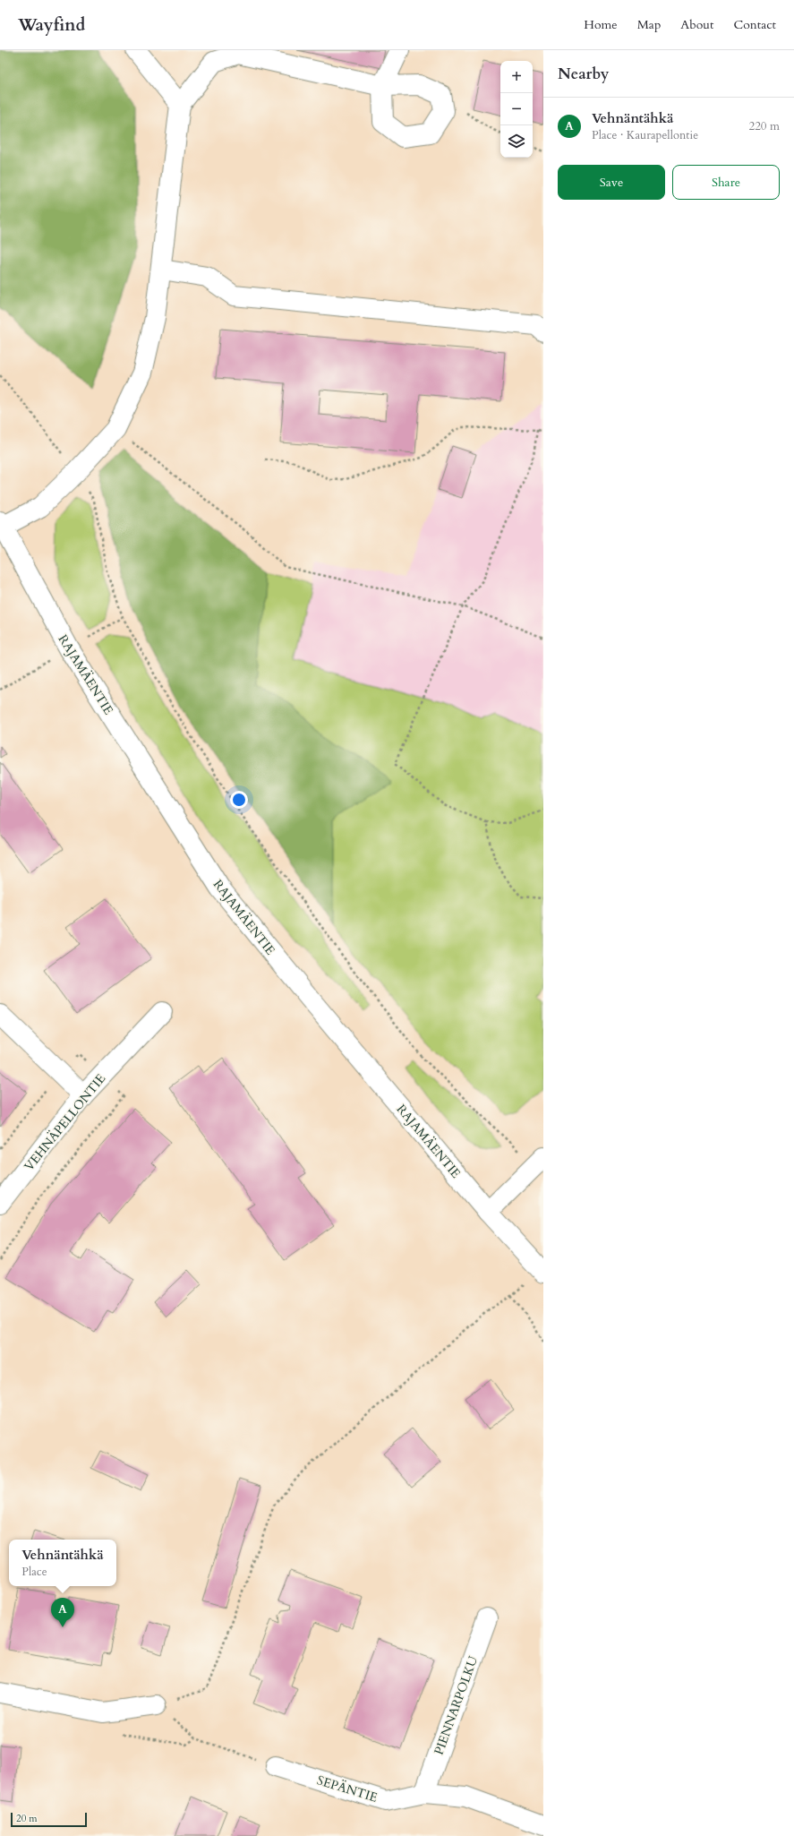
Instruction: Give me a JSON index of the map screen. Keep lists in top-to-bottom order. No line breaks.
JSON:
{"streets":{"street":["RAJAMÄENTIE","VEHNÄPELLONTIE","PIENNARPOLKU","SEPÄNTIE"]},"crossings":[["PIENNARPOLKU","SEPÄNTIE"]],"scale_bar":"20 m","page":{"header":"Wayfind","nav":["Home","Map","About","Contact"],"heading":"Nearby","map_buttons":["+","−"],"list":[{"mark":"A","name":"Vehnäntähkä","note":"Place · Kaurapellontie","value":"220 m"}],"buttons":["Save","Share"],"popup":["Vehnäntähkä","Place"],"pins":"A","scale":"20 m"}}
